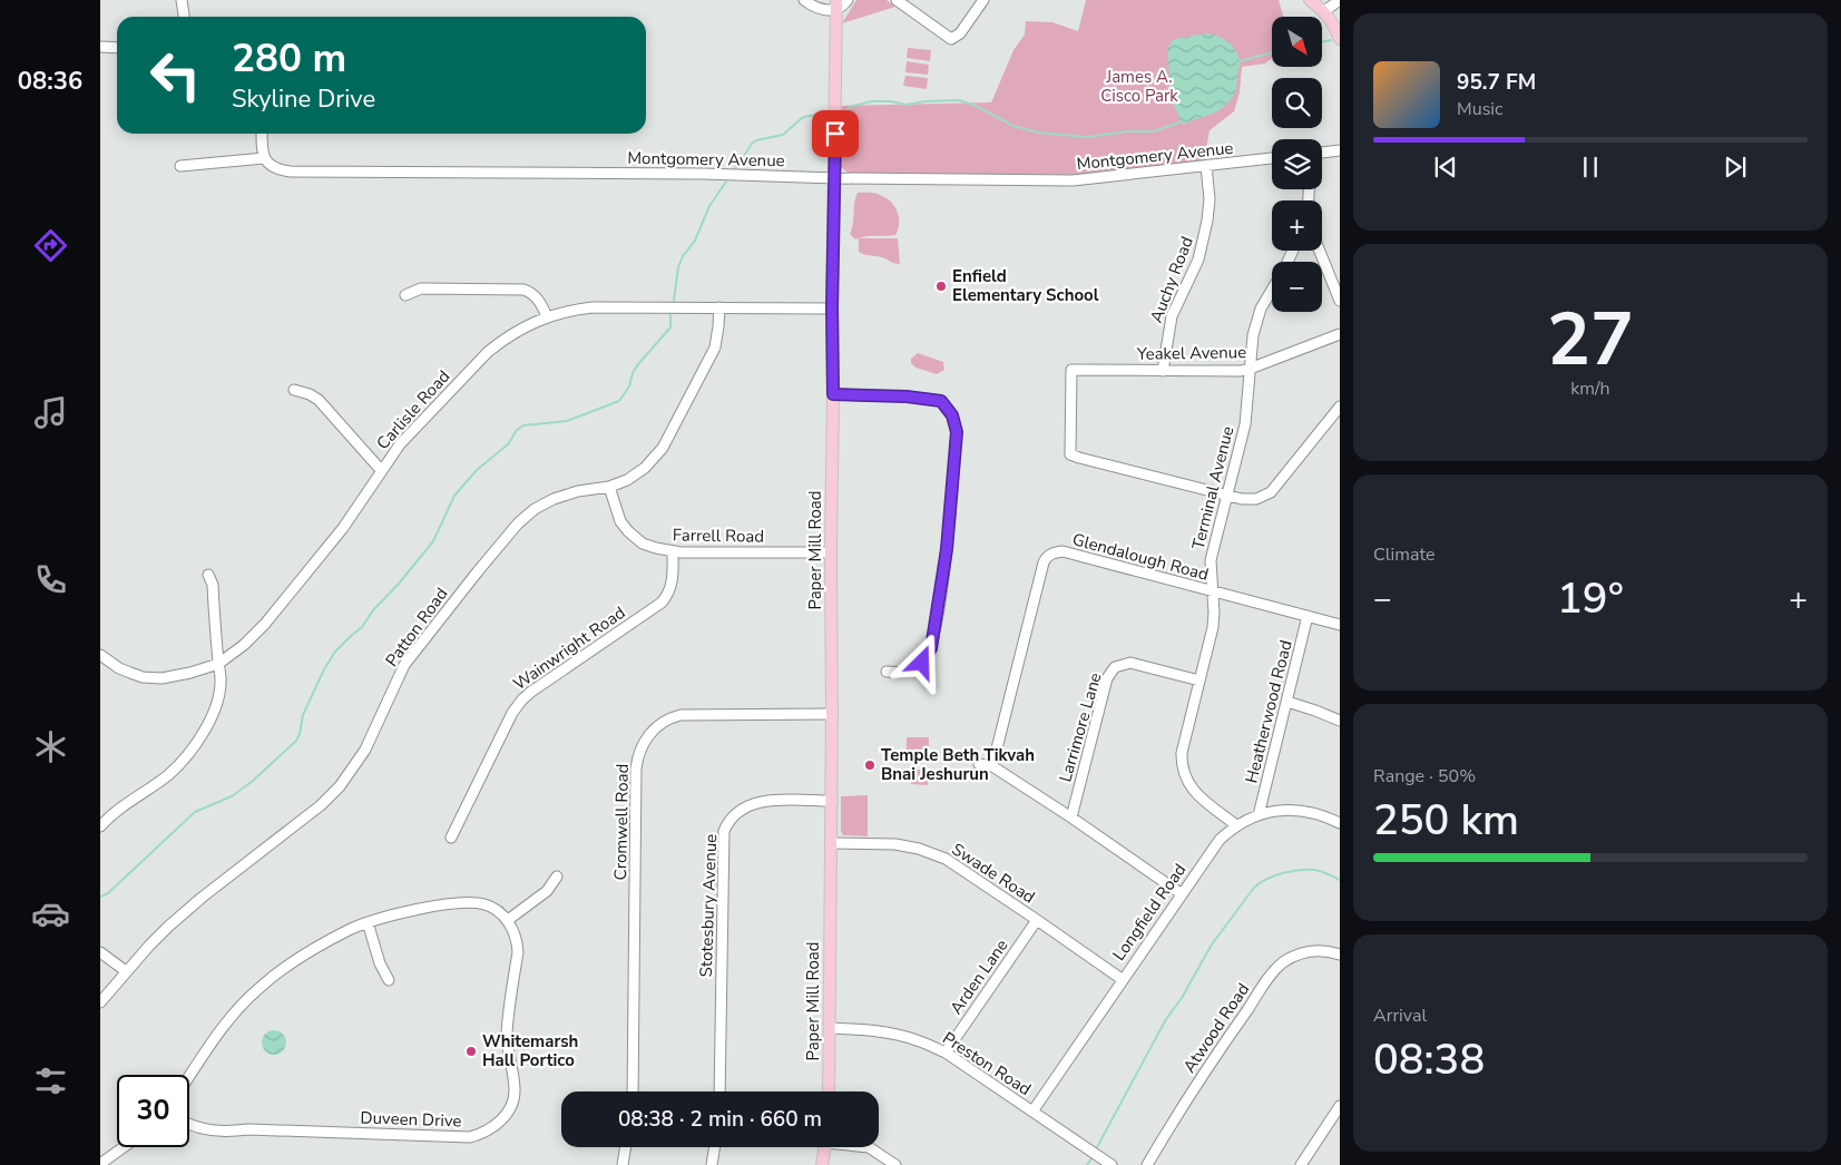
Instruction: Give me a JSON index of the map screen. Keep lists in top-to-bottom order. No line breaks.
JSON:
{"streets":{"main road":["Paper Mill Road"],"street":["Montgomery Avenue","Auchy Road","Yeakel Avenue","Carlisle Road","Terminal Avenue","Farrell Road","Glendalough Road","Patton Road","Wainwright Road","Heatherwood Road","Larrimore Lane","Cromwell Road","Swade Road","Stotesbury Avenue","Longfield Road","Arden Lane","Atwood Road","Preston Road","Duveen Drive"]},"crossings":[["Montgomery Avenue","Auchy Road"],["Montgomery Avenue","Paper Mill Road"],["Auchy Road","Yeakel Avenue"],["Yeakel Avenue","Terminal Avenue"],["Carlisle Road","Paper Mill Road"],["Carlisle Road","Patton Road"],["Terminal Avenue","Glendalough Road"],["Terminal Avenue","Larrimore Lane"],["Terminal Avenue","Longfield Road"],["Farrell Road","Paper Mill Road"],["Farrell Road","Patton Road"],["Farrell Road","Wainwright Road"],["Paper Mill Road","Cromwell Road"],["Paper Mill Road","Swade Road"],["Paper Mill Road","Stotesbury Avenue"],["Paper Mill Road","Preston Road"],["Glendalough Road","Heatherwood Road"],["Heatherwood Road","Longfield Road"],["Swade Road","Longfield Road"],["Swade Road","Arden Lane"],["Longfield Road","Preston Road"],["Arden Lane","Preston Road"]],"parks":["James A. Cisco Park"],"places":["Enfield Elementary School","Temple Beth Tikvah Bnai Jeshurun","Whitemarsh Hall Portico"],"north":"bottom right","page":{"tabs":"08:36","map_buttons":["+","−"],"turn":["280 m","Skyline Drive"],"song":["95.7 FM","Music"],"tile":[["27","km/h"],"Climate",["Range · 50%","250 km"],["Arrival","08:38"]],"heat":["−","19°","+"],"limit":"30","trip":"08:38 · 2 min · 660 m"}}
